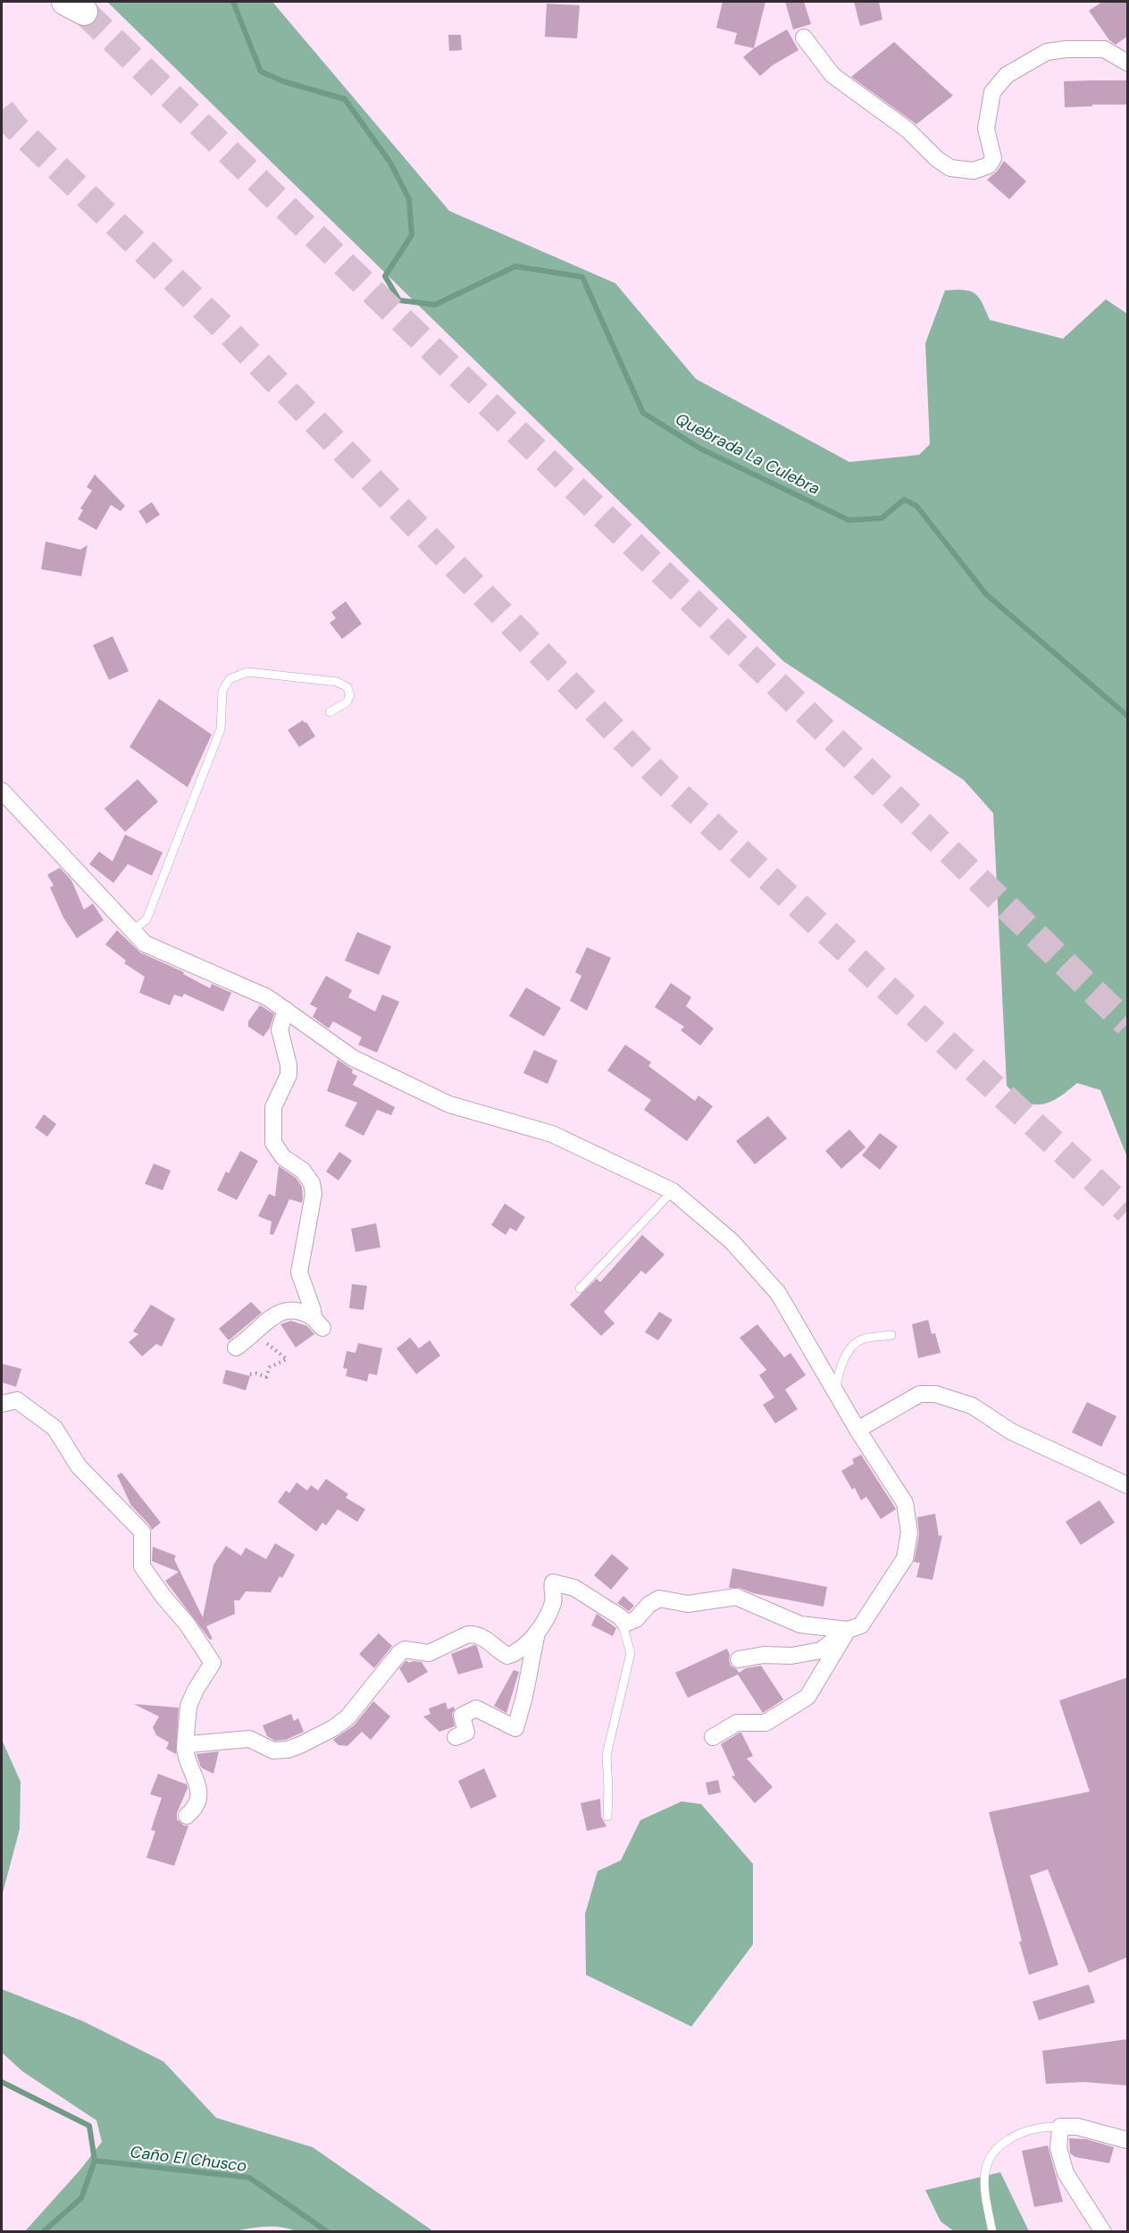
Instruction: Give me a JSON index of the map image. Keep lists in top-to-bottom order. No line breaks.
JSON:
{"water":["Quebrada La Culebra","Caño El Chusco"]}
